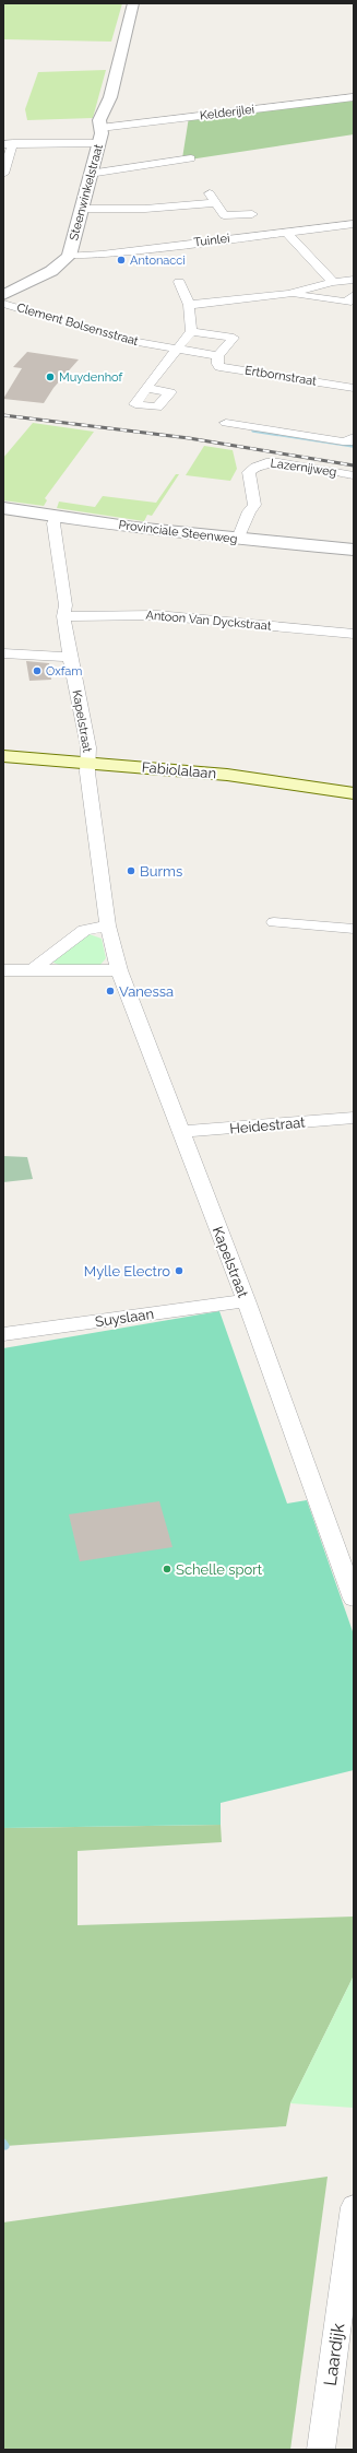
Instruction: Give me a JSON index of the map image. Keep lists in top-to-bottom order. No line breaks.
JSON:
{"streets":{"main road":["Fabiolalaan"],"street":["Kelderijlei","Steenwinkelstraat","Tuinlei","Clement Bolsensstraat","Ertbornstraat","Lazernijweg","Provinciale Steenweg","Antoon Van Dyckstraat","Kapelstraat","Heidestraat","Suyslaan","Laardijk"]},"crossings":[["Kelderijlei","Steenwinkelstraat"],["Steenwinkelstraat","Tuinlei"],["Clement Bolsensstraat","Ertbornstraat"],["Lazernijweg","Provinciale Steenweg"],["Provinciale Steenweg","Kapelstraat"],["Antoon Van Dyckstraat","Kapelstraat"],["Kapelstraat","Fabiolalaan"],["Kapelstraat","Heidestraat"],["Kapelstraat","Suyslaan"]],"places":["Antonacci","Muydenhof","Oxfam","Burms","Vanessa","Mylle Electro","Schelle sport"]}
